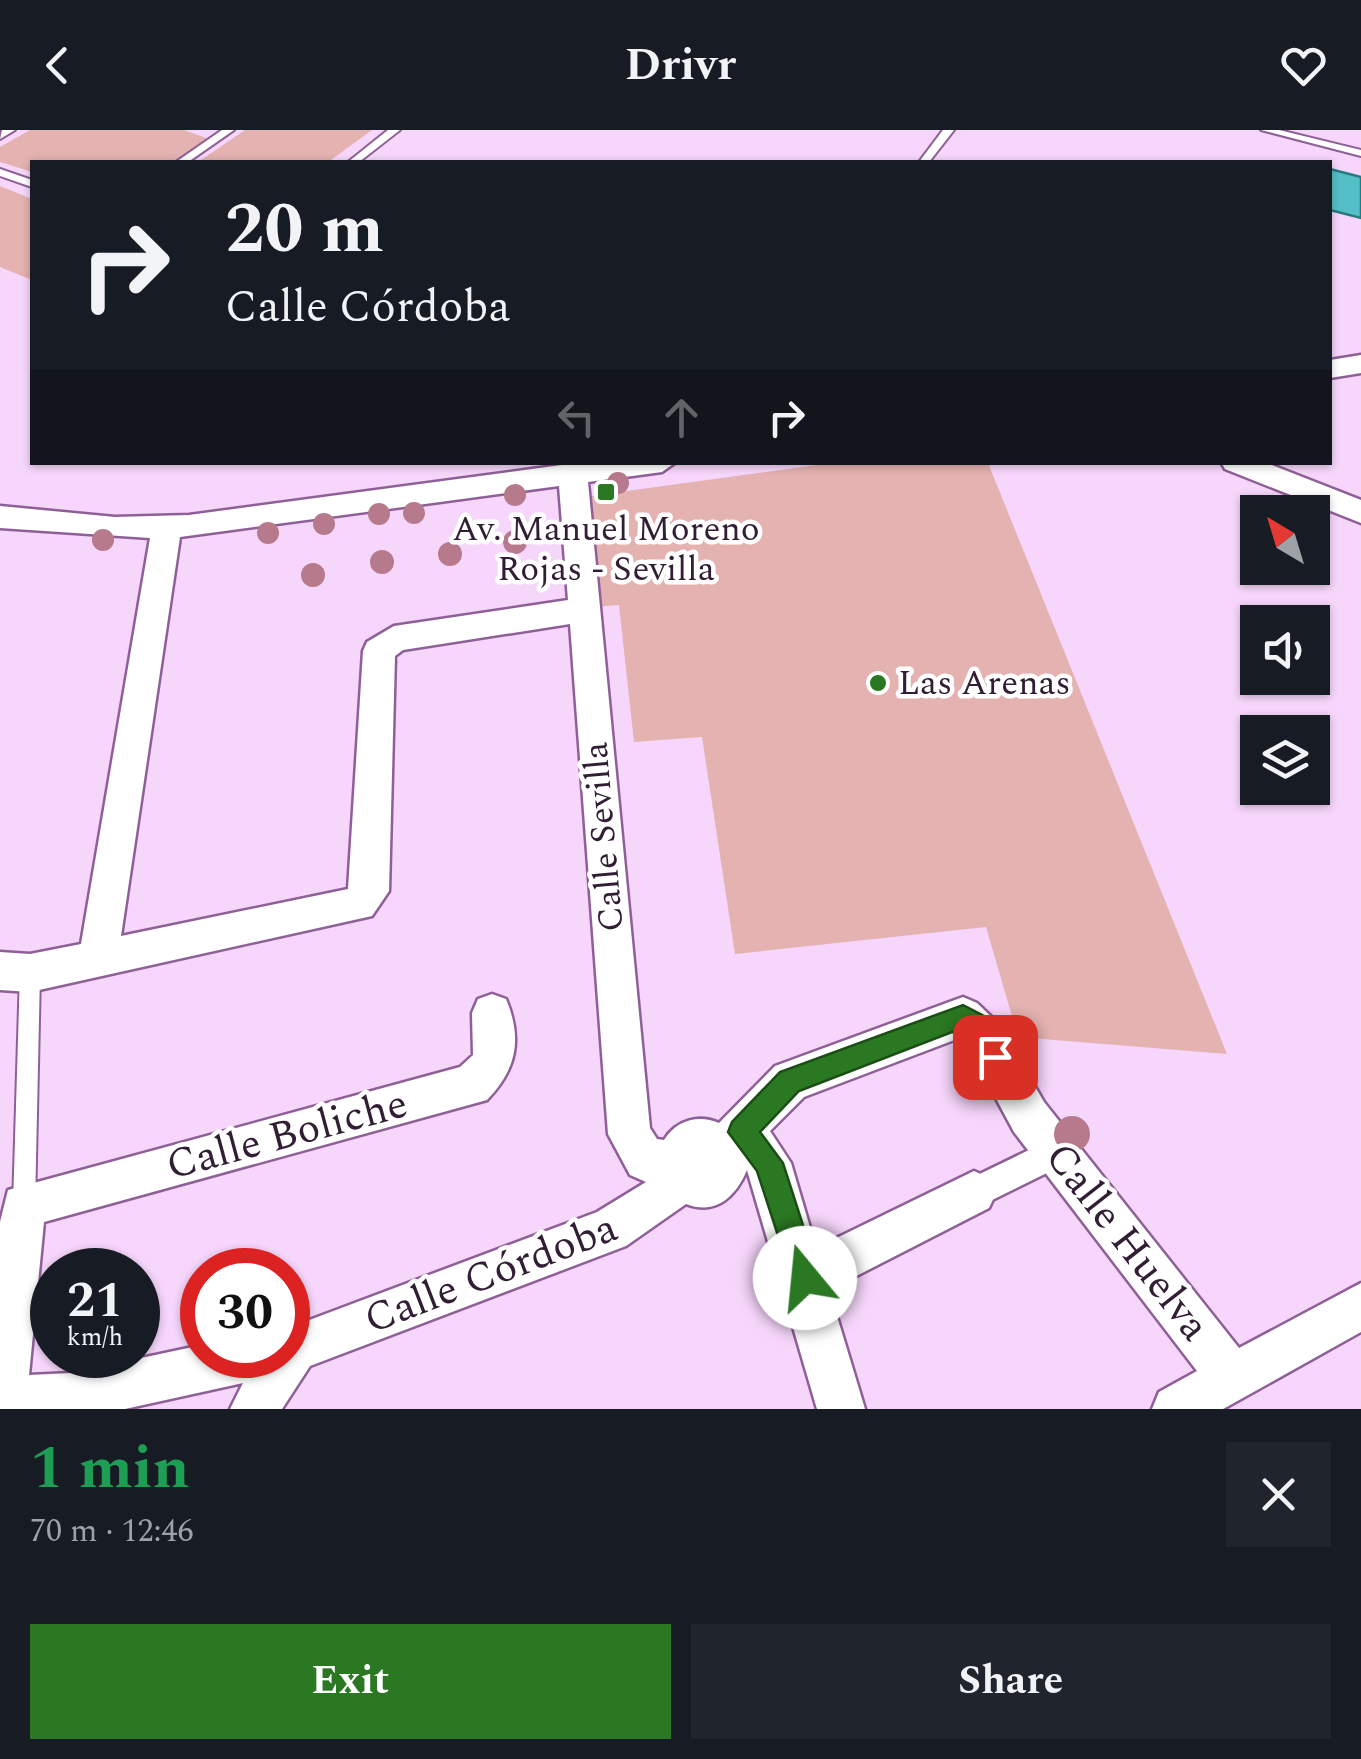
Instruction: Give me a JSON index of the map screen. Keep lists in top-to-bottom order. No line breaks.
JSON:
{"streets":{"street":["Calle Sevilla","Calle Boliche","Calle Huelva","Calle Córdoba"]},"crossings":[["Calle Sevilla","Calle Córdoba"]],"places":{"transit":["Av. Manuel Moreno Rojas - Sevilla"],"other":["Las Arenas"]},"north":"top left","page":{"header":"Drivr","turn":["20 m","Calle Córdoba"],"speed":"21 km/h","limit":"30","heading":["1 min","70 m · 12:46"],"buttons":["Exit","Share"]}}
